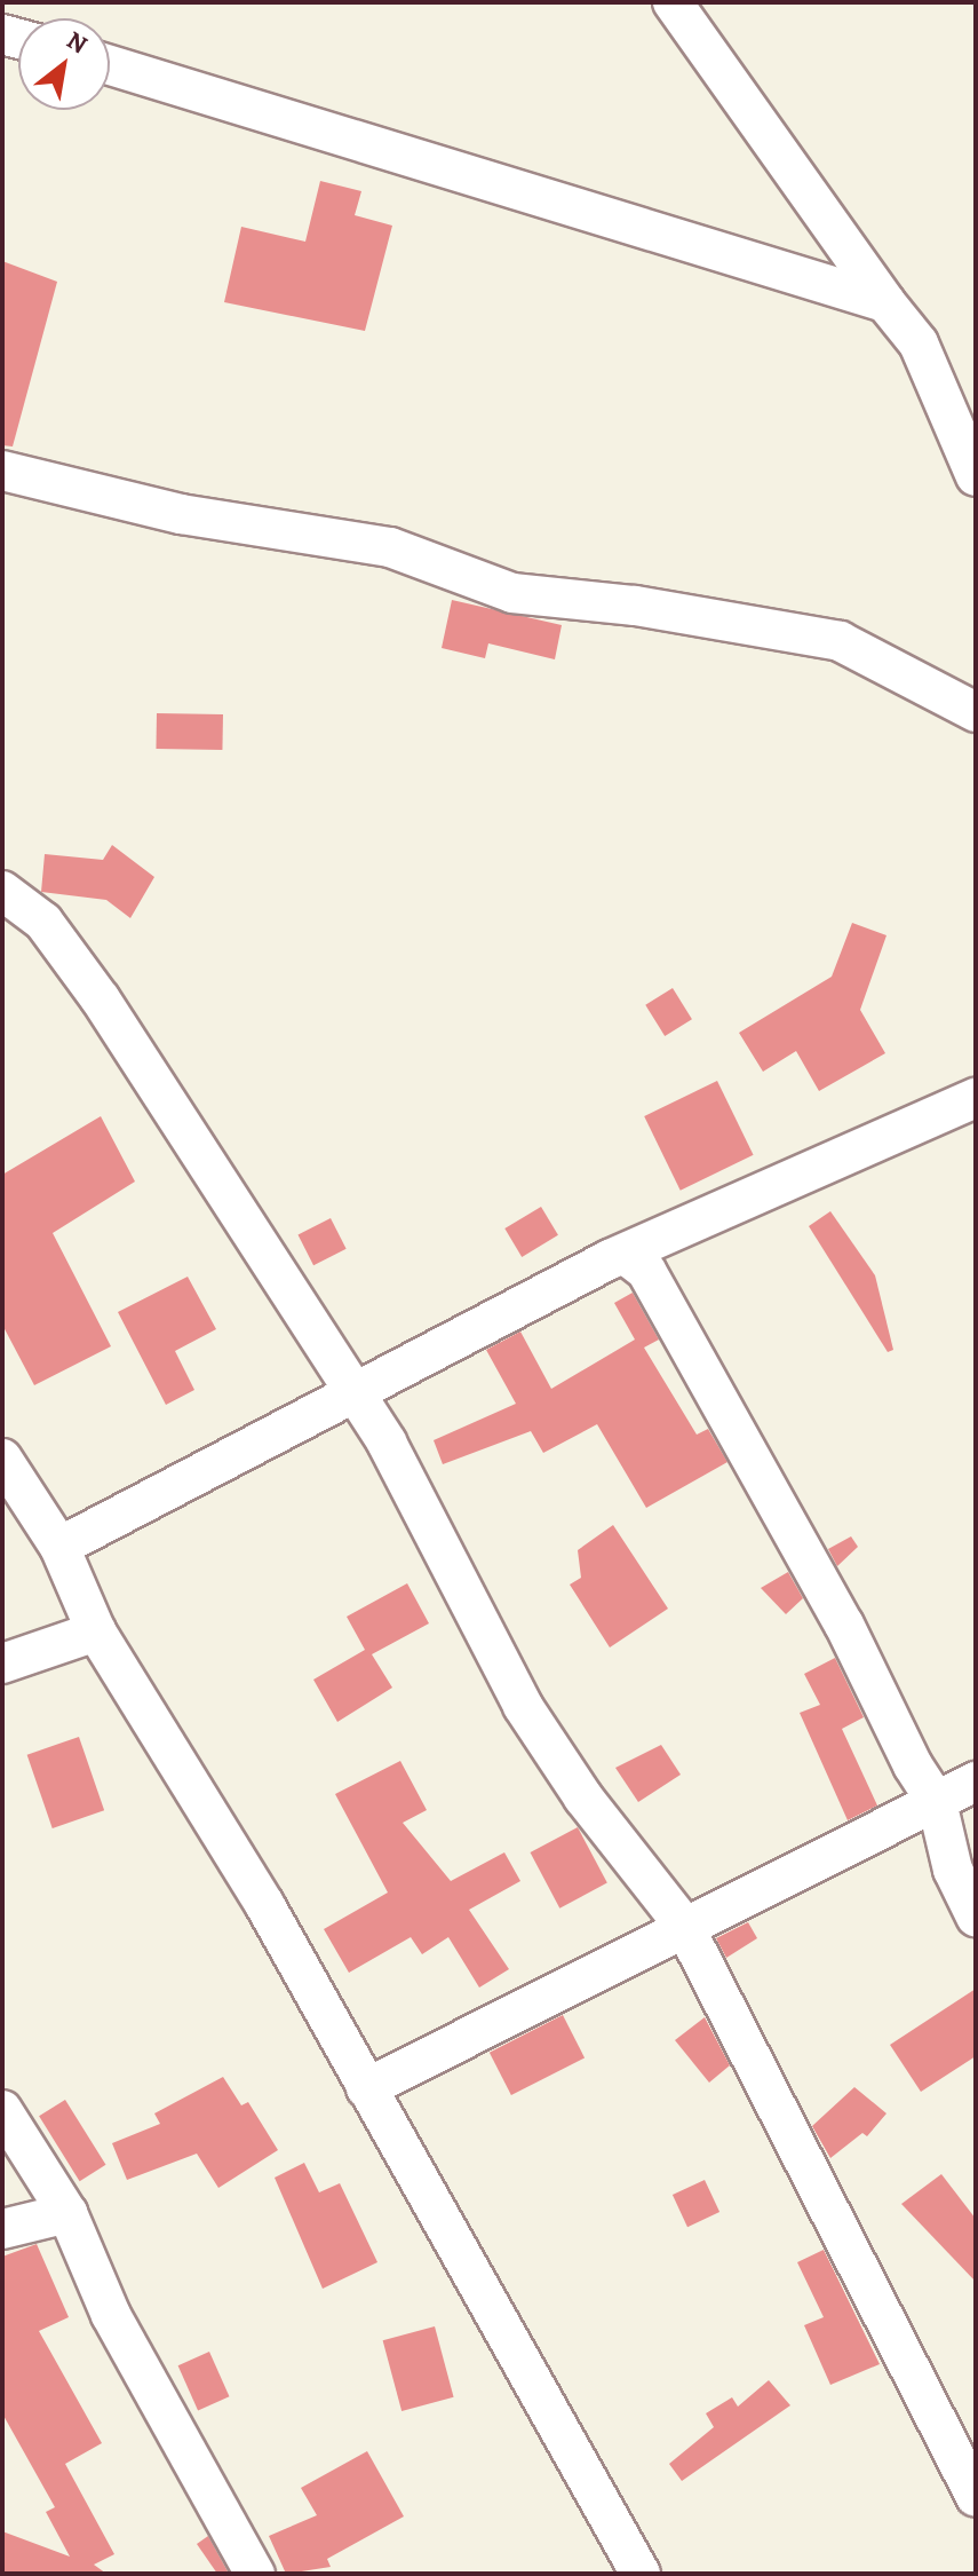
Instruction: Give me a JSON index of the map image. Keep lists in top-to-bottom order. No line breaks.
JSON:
{"north":"top right"}
